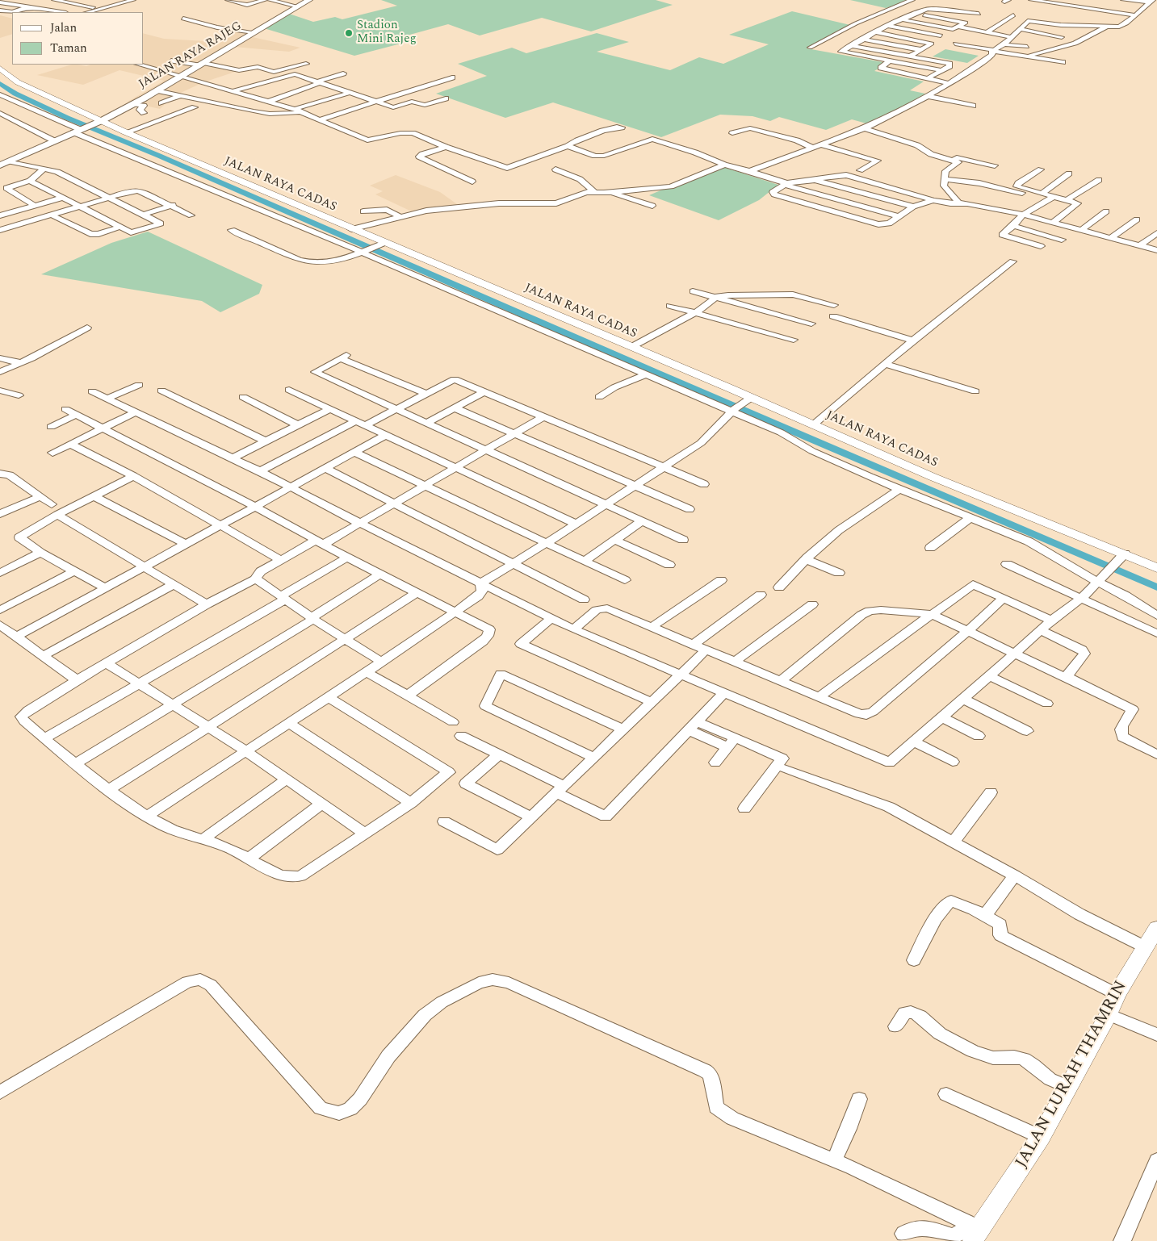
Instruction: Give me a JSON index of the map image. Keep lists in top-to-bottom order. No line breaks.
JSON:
{"streets":{"main road":["JALAN RAYA RAJEG"],"street":["JALAN RAYA CADAS","JALAN LURAH THAMRIN"]},"crossings":[["JALAN RAYA RAJEG","JALAN RAYA CADAS"]],"places":["Stadion Mini Rajeg"],"legend":["Jalan","Taman"]}
